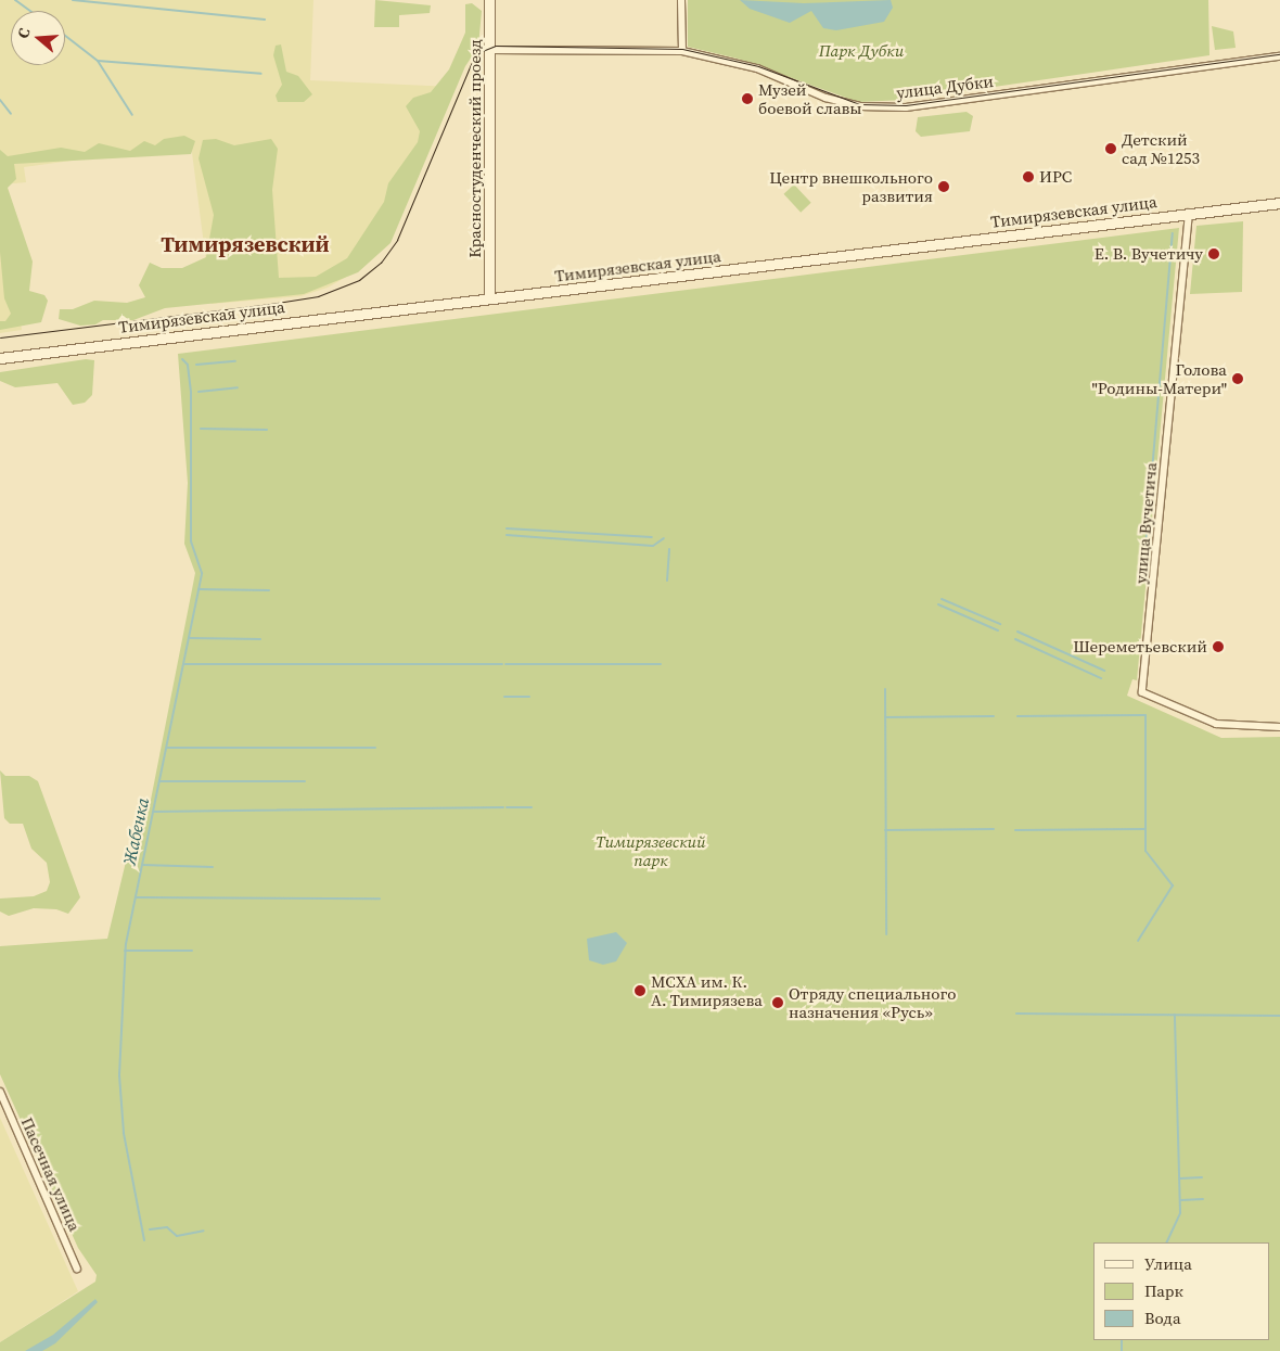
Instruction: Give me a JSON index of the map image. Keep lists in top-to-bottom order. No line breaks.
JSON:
{"streets":{"main road":["Красностуденческий проезд","Тимирязевская улица"],"street":["улица Дубки","улица Вучетича","Пасечная улица"]},"crossings":[["улица Дубки","Красностуденческий проезд"],["Красностуденческий проезд","Тимирязевская улица"],["Тимирязевская улица","улица Вучетича"]],"districts":["Тимирязевский"],"water":["Жабенка"],"parks":["Парк Дубки","Тимирязевский парк"],"places":["Музей боевой славы","Детский сад №1253","ИРС","Центр внешкольного развития","Е. В. Вучетичу","Голова \"Родины-Матери\"","Шереметьевский","МСХА им. К. А. Тимирязева","Отряду специального назначения «Русь»"],"legend":["Улица","Парк","Вода"],"north":"left"}
